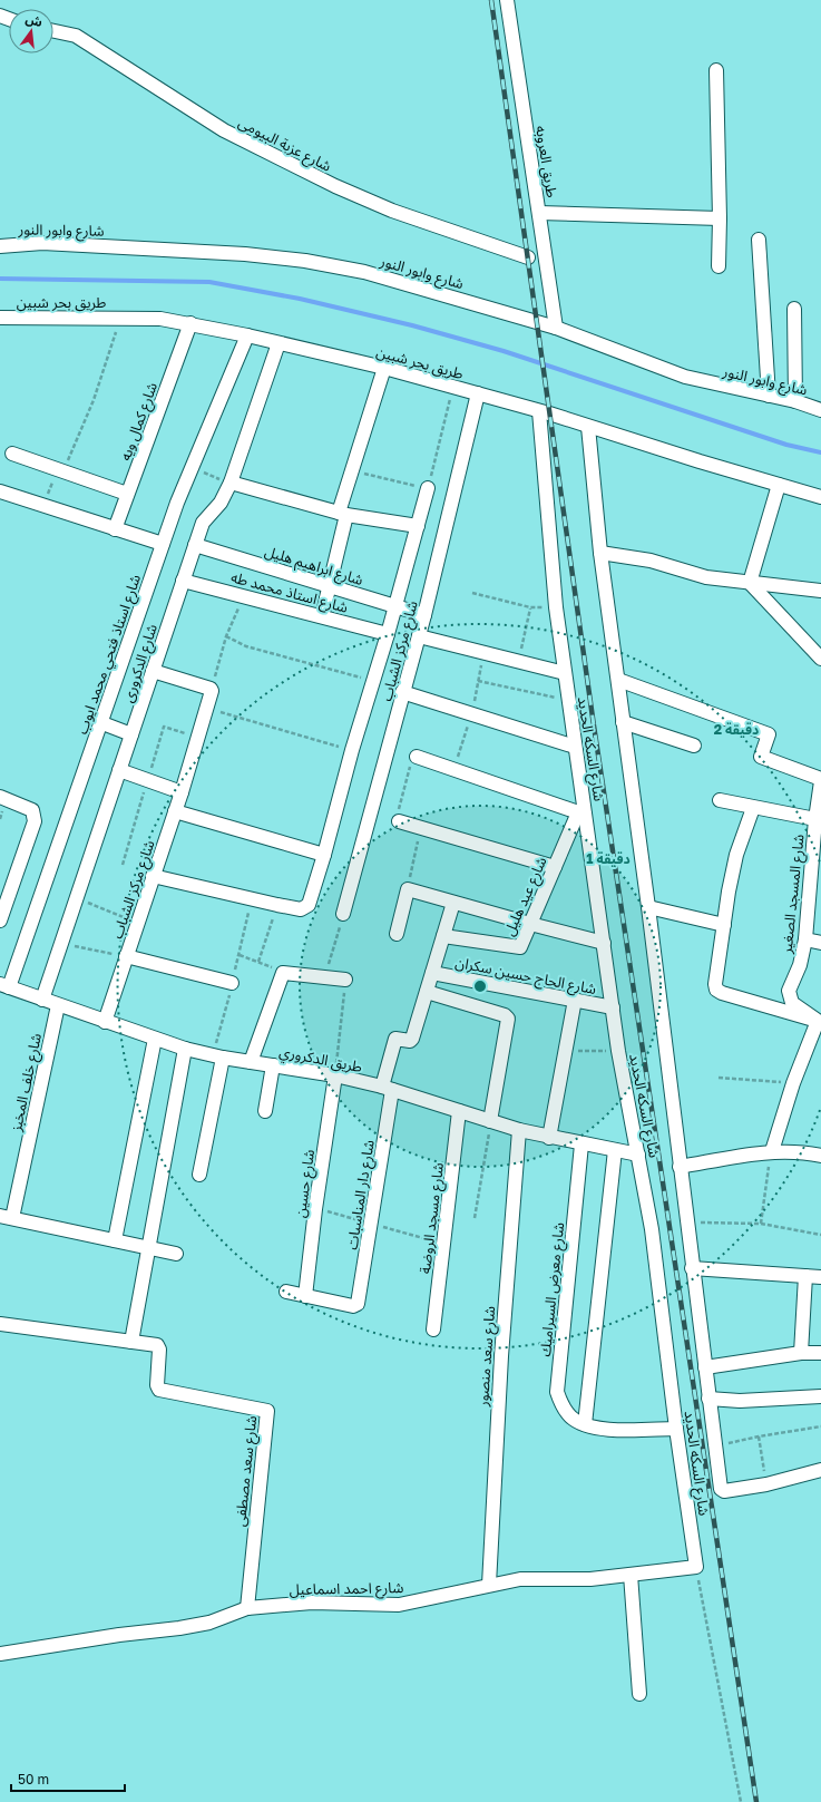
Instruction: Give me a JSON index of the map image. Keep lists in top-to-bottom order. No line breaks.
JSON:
{"streets":{"street":["شارع عزبة البيومى","طريق العروبه","شارع وابور النور","طريق بحر شبين","شارع كمال ويه","شارع ابراهيم هليل","شارع استاذ محمد طه","شارع مركز الشباب","شارع استاذ فتحي محمد ايوب","شارع الدكرورى","شارع السكه الحديد","شارع المسجد الصغير","شارع عيد هليل","شارع الحاج حسين سكران","طريق الدكروري","شارع خلف المخبز","شارع حسين","شارع دار المناسبات","شارع مسجد الروضة","شارع معرض السيراميك","شارع سعد منصور","شارع سعد مصطفى","شارع احمد اسماعيل"]},"crossings":[["طريق العروبه","شارع وابور النور"],["طريق بحر شبين","شارع كمال ويه"],["طريق بحر شبين","شارع مركز الشباب"],["طريق بحر شبين","شارع استاذ فتحي محمد ايوب"],["طريق بحر شبين","شارع الدكرورى"],["طريق بحر شبين","شارع السكه الحديد"],["شارع ابراهيم هليل","شارع مركز الشباب"],["شارع ابراهيم هليل","شارع الدكرورى"],["شارع استاذ محمد طه","شارع الدكرورى"],["شارع مركز الشباب","طريق الدكروري"],["شارع استاذ فتحي محمد ايوب","طريق الدكروري"],["شارع الدكرورى","طريق الدكروري"],["شارع السكه الحديد","شارع عيد هليل"],["شارع السكه الحديد","شارع الحاج حسين سكران"],["شارع السكه الحديد","طريق الدكروري"],["شارع السكه الحديد","شارع احمد اسماعيل"],["طريق الدكروري","شارع خلف المخبز"],["طريق الدكروري","شارع حسين"],["طريق الدكروري","شارع دار المناسبات"],["طريق الدكروري","شارع مسجد الروضة"],["طريق الدكروري","شارع معرض السيراميك"],["طريق الدكروري","شارع سعد منصور"],["شارع حسين","شارع دار المناسبات"],["شارع سعد منصور","شارع احمد اسماعيل"],["شارع سعد مصطفى","شارع احمد اسماعيل"]],"scale_bar":"50 m","north":"top","rings":["2 دقيقة","1 دقيقة"]}
